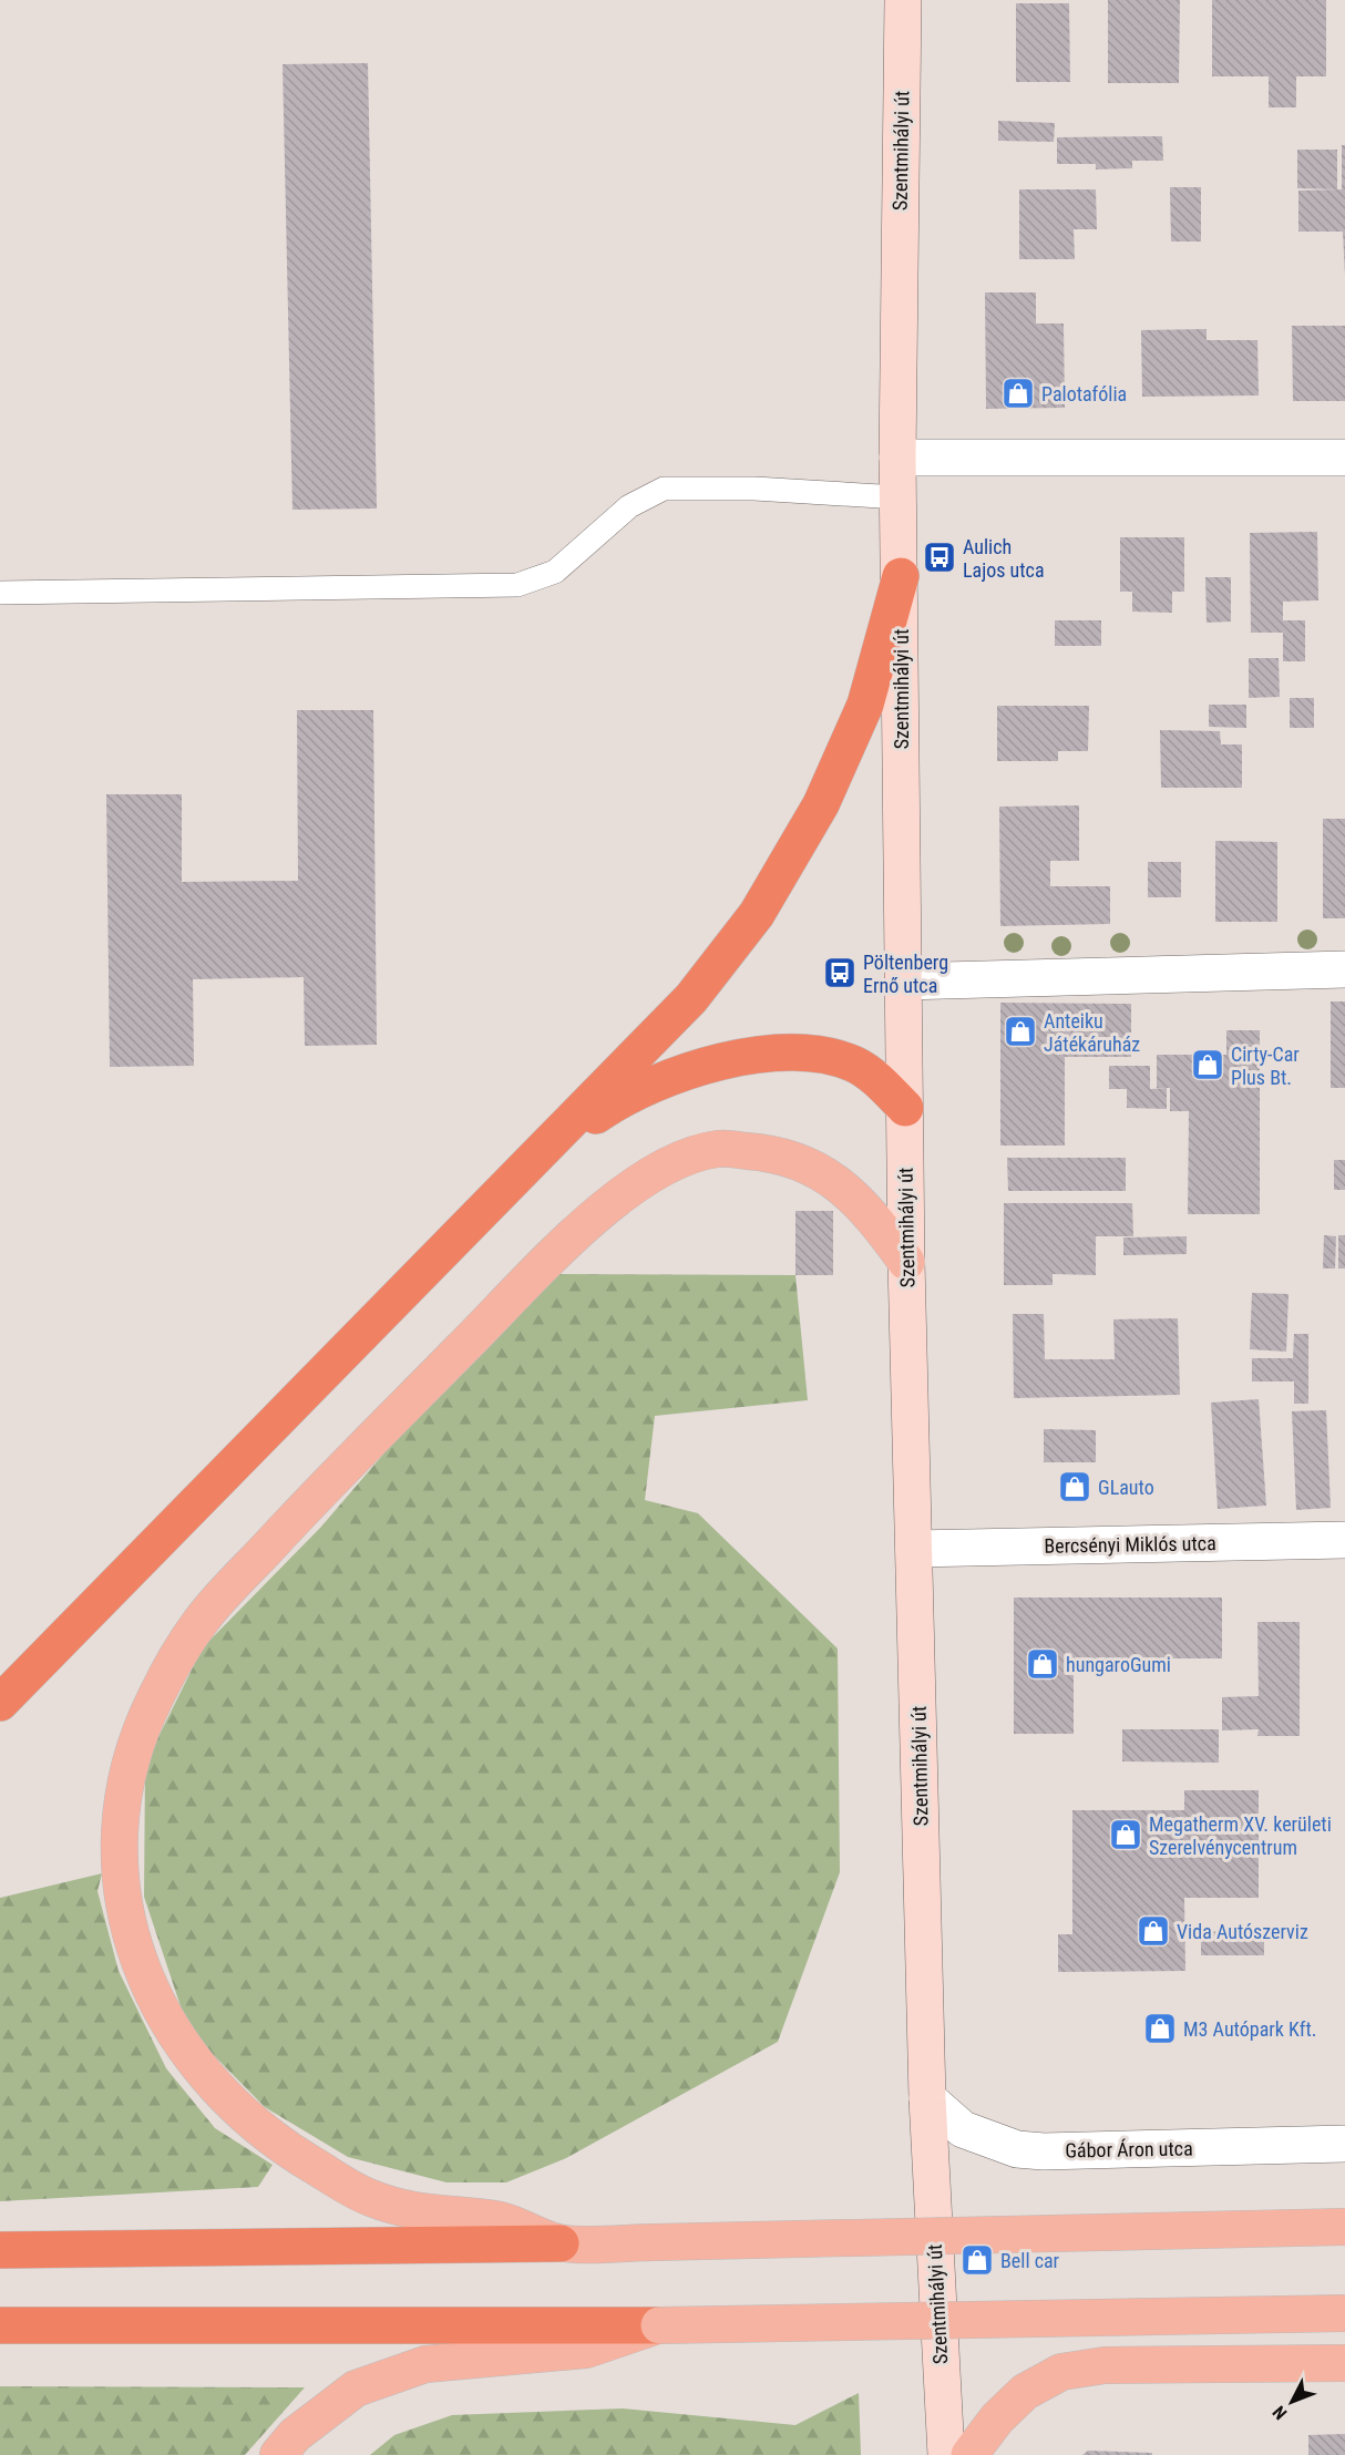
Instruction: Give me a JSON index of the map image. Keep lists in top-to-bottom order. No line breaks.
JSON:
{"streets":{"main road":["Szentmihályi út"],"street":["Bercsényi Miklós utca","Gábor Áron utca"]},"crossings":[["Szentmihályi út","Bercsényi Miklós utca"],["Szentmihályi út","Gábor Áron utca"]],"places":{"shop":["Palotafólia","Anteiku Játékáruház","Cirty-Car Plus Bt.","GLauto","hungaroGumi","Megatherm XV. kerületi Szerelvénycentrum","Vida Autószerviz","M3 Autópark Kft.","Bell car"],"bus stop":["Aulich Lajos utca","Pöltenberg Ernő utca"]},"north":"bottom left"}
